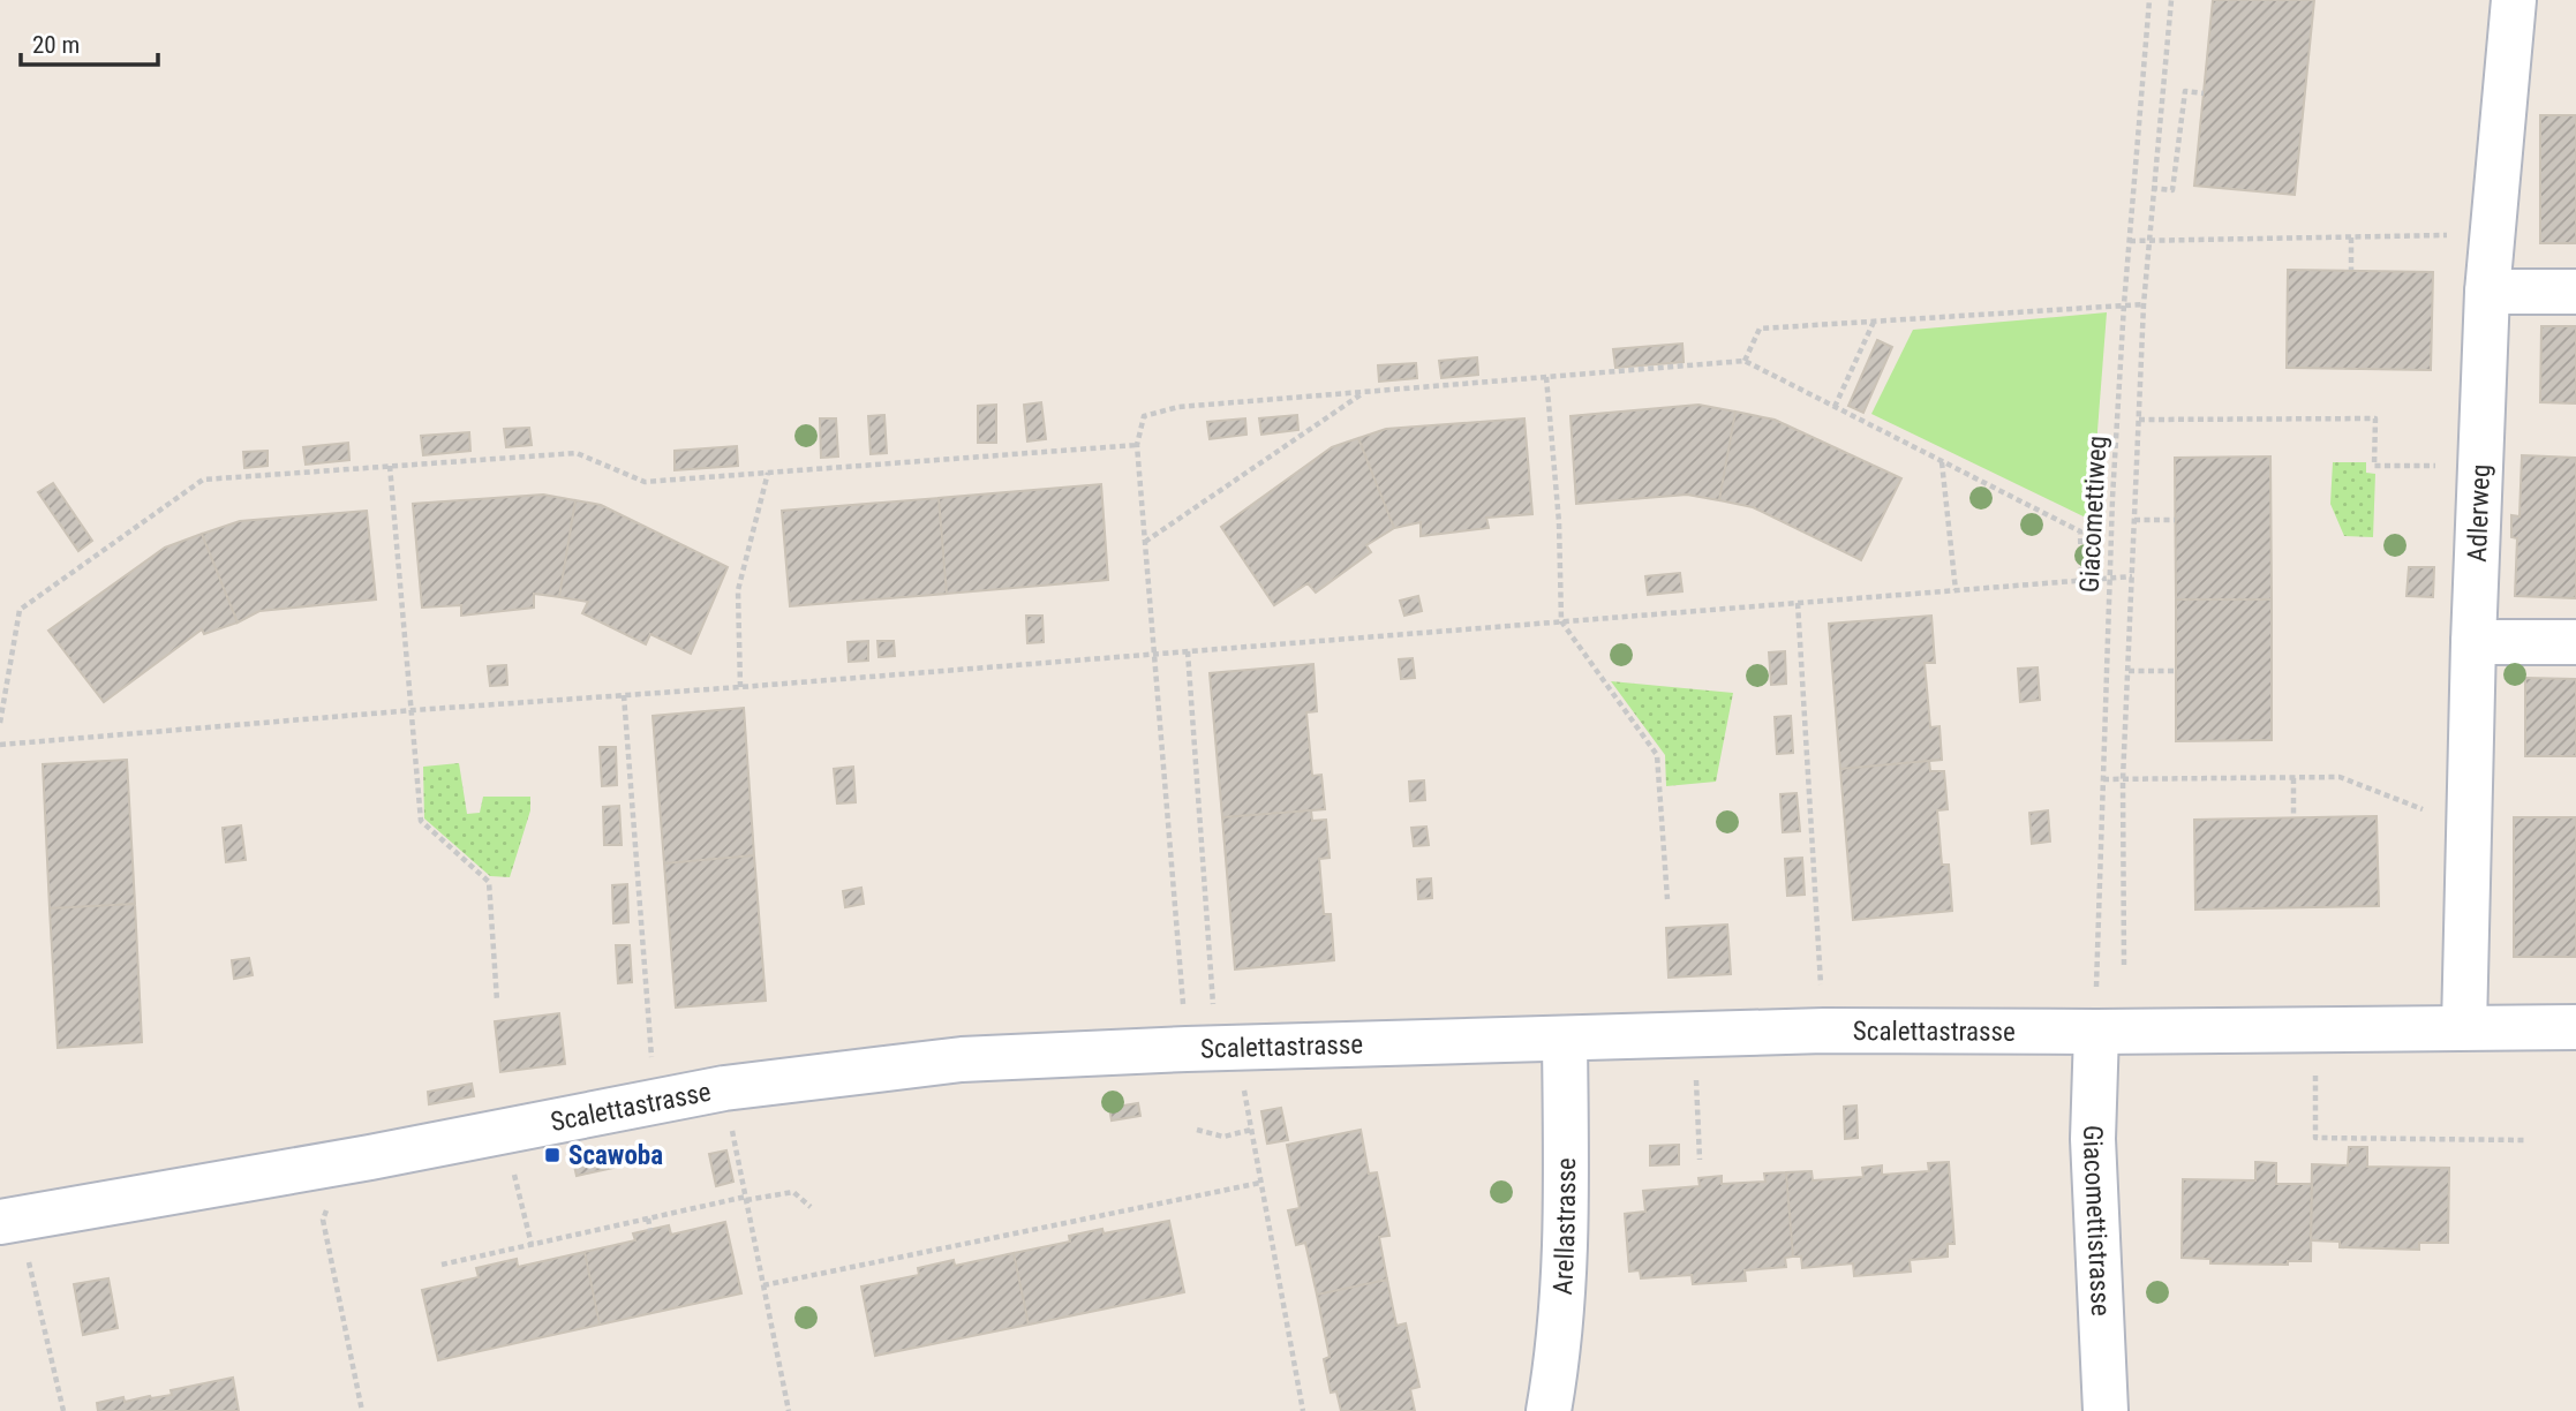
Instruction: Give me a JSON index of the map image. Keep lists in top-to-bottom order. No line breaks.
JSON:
{"streets":{"street":["Adlerweg","Scalettastrasse","Giacomettistrasse","Arellastrasse"],"path":["Giacomettiweg"]},"crossings":[["Adlerweg","Scalettastrasse"],["Giacomettiweg","Scalettastrasse"],["Giacomettiweg","Giacomettistrasse"],["Scalettastrasse","Giacomettistrasse"],["Scalettastrasse","Arellastrasse"]],"places":{"transit":["Scawoba"]},"scale_bar":"20 m"}
